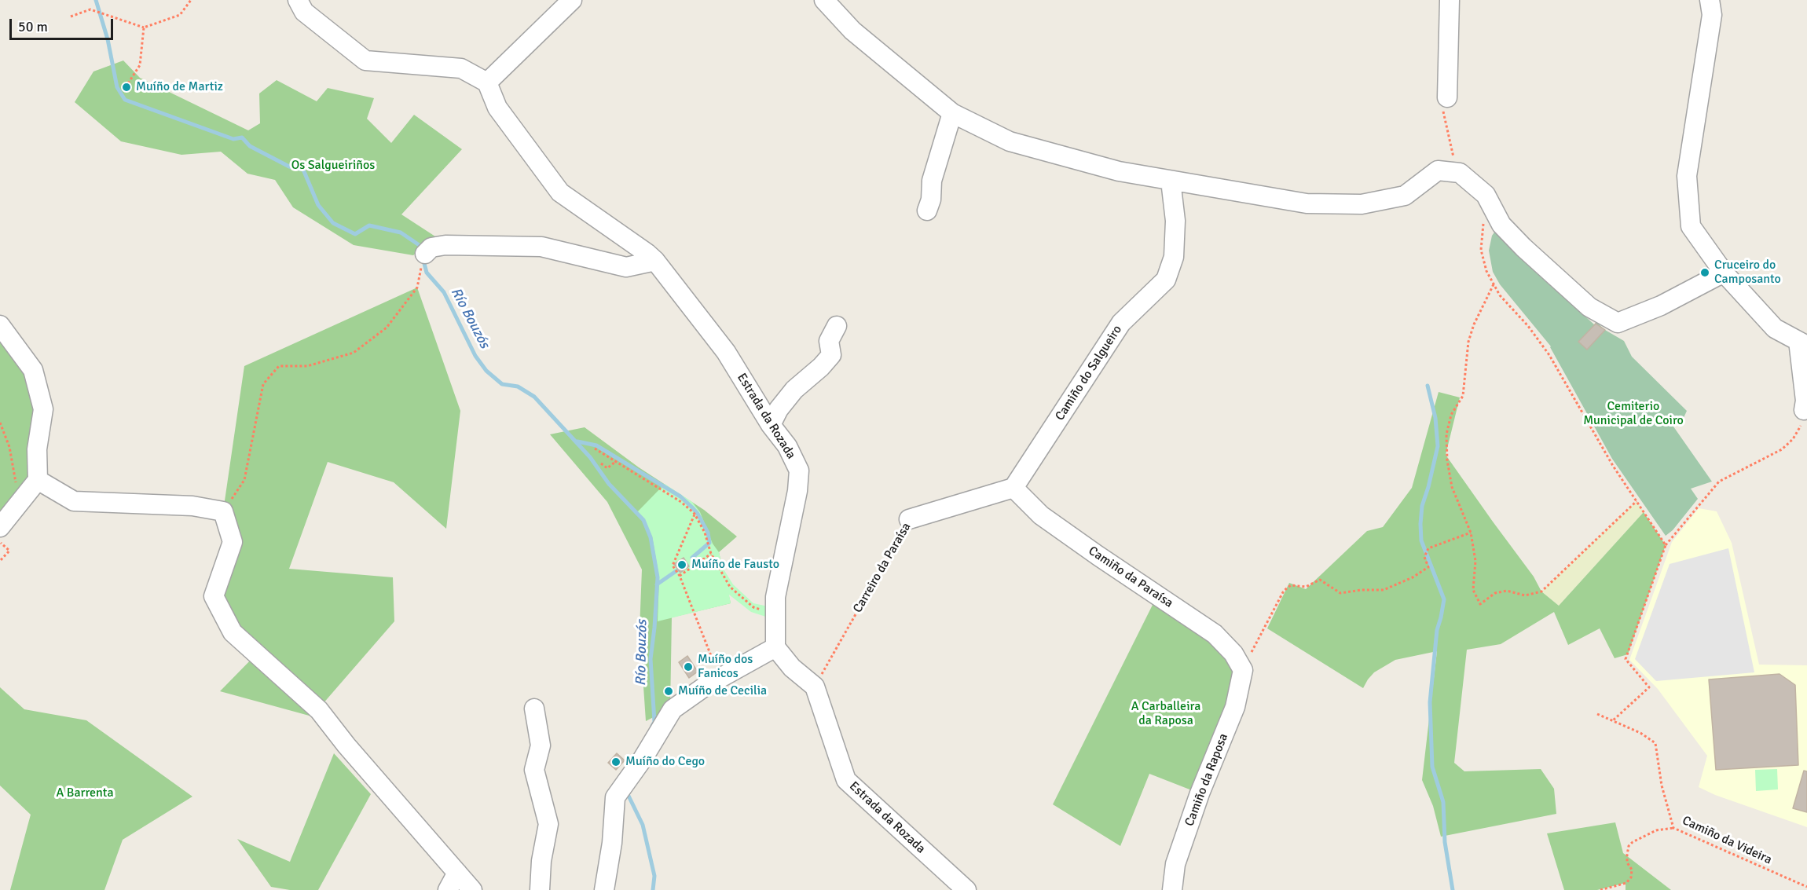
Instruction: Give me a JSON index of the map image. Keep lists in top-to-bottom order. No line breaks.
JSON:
{"streets":{"street":["Camiño do Salgueiro","Estrada da Rozada","Carreiro da Paraísa","Camiño da Paraísa","Camiño da Raposa"],"path":["Camiño da Videira"]},"crossings":[["Camiño do Salgueiro","Carreiro da Paraísa"],["Camiño do Salgueiro","Camiño da Paraísa"],["Estrada da Rozada","Carreiro da Paraísa"],["Carreiro da Paraísa","Camiño da Paraísa"],["Camiño da Paraísa","Camiño da Raposa"]],"water":["Río Bouzós"],"parks":["Os Salgueiriños","Cemiterio Municipal de Coiro","A Carballeira da Raposa","A Barrenta"],"places":["Muíño de Martiz","Cruceiro do Camposanto","Muíño de Fausto","Muíño dos Fanicos","Muíño de Cecilia","Muíño do Cego"],"scale_bar":"50 m"}
